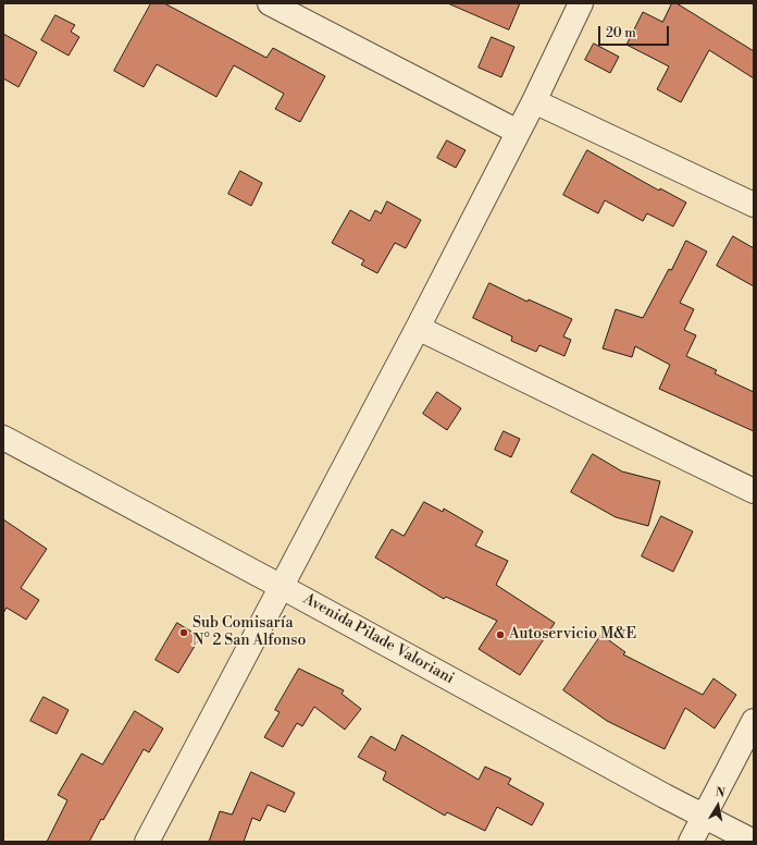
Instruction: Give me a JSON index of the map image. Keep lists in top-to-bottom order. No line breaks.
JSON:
{"streets":{"street":["Avenida Pilade Valoriani"]},"places":["Sub Comisaría N° 2 San Alfonso","Autoservicio M&E"],"scale_bar":"20 m","north":"top"}
